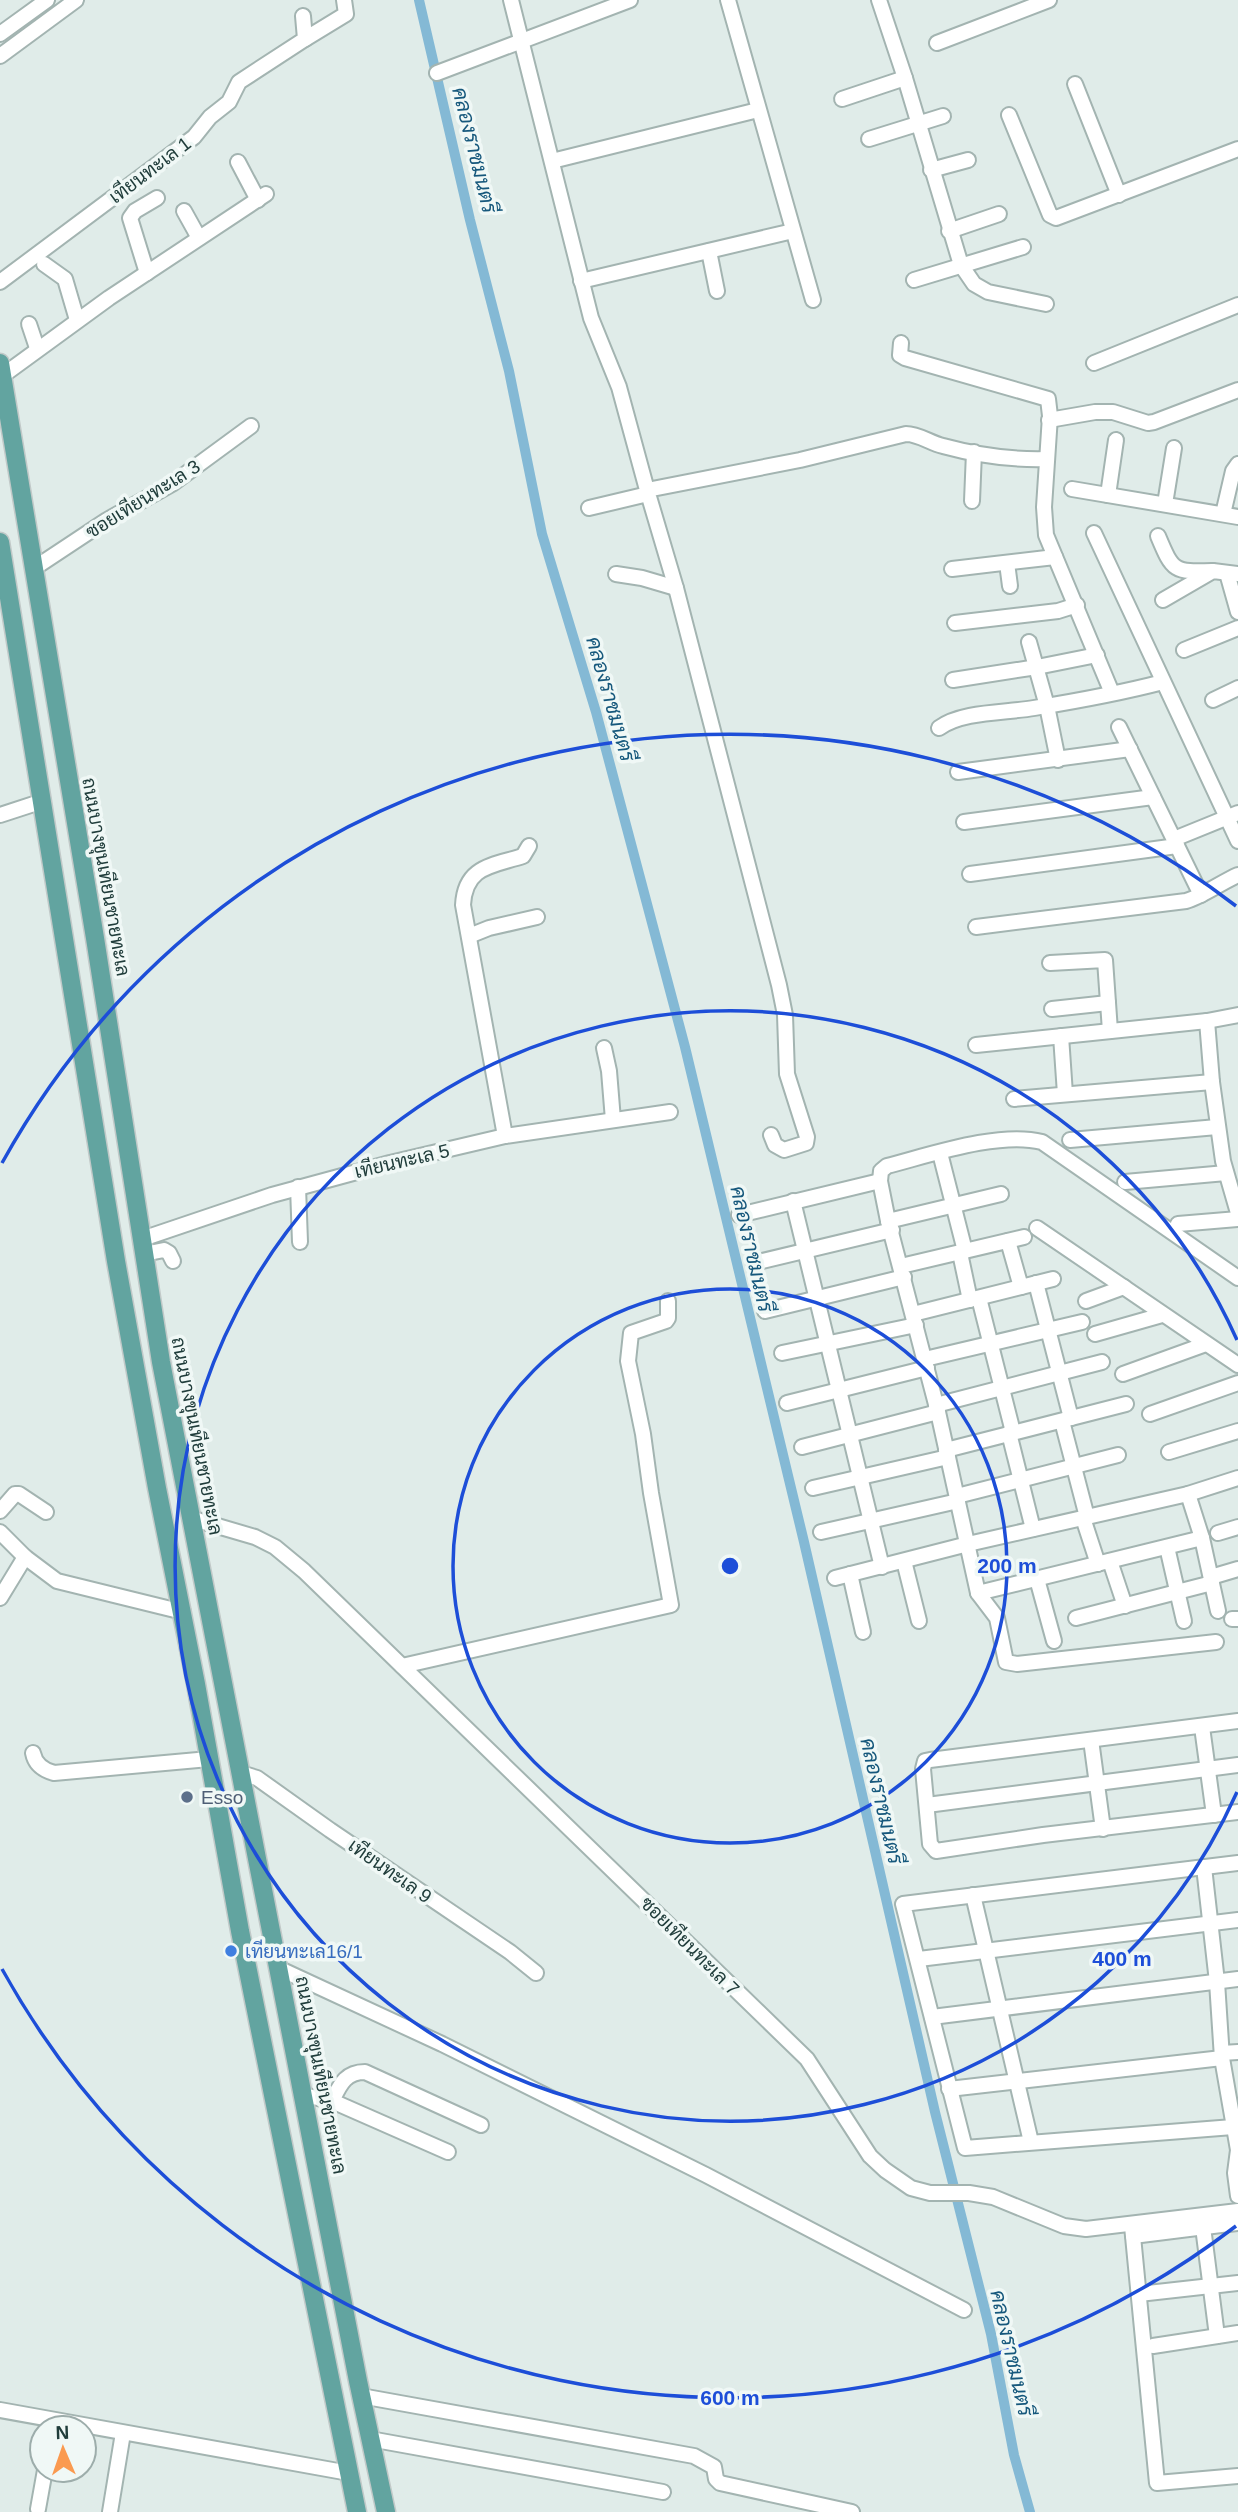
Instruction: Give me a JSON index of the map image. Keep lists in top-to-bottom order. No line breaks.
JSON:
{"streets":{"main road":["ถนนบางขุนเทียนชายทะเล"],"street":["เทียนทะเล 1","ซอยเทียนทะเล 3","เทียนทะเล 5","เทียนทะเล 9","ซอยเทียนทะเล 7"]},"crossings":[["ซอยเทียนทะเล 3","ถนนบางขุนเทียนชายทะเล"],["ถนนบางขุนเทียนชายทะเล","เทียนทะเล 5"],["ถนนบางขุนเทียนชายทะเล","เทียนทะเล 9"],["ถนนบางขุนเทียนชายทะเล","ซอยเทียนทะเล 7"]],"water":["คลองราชมนตรี"],"places":["Esso","เทียนทะเล16/1"],"north":"top","rings":["200 m","400 m","600 m"]}
